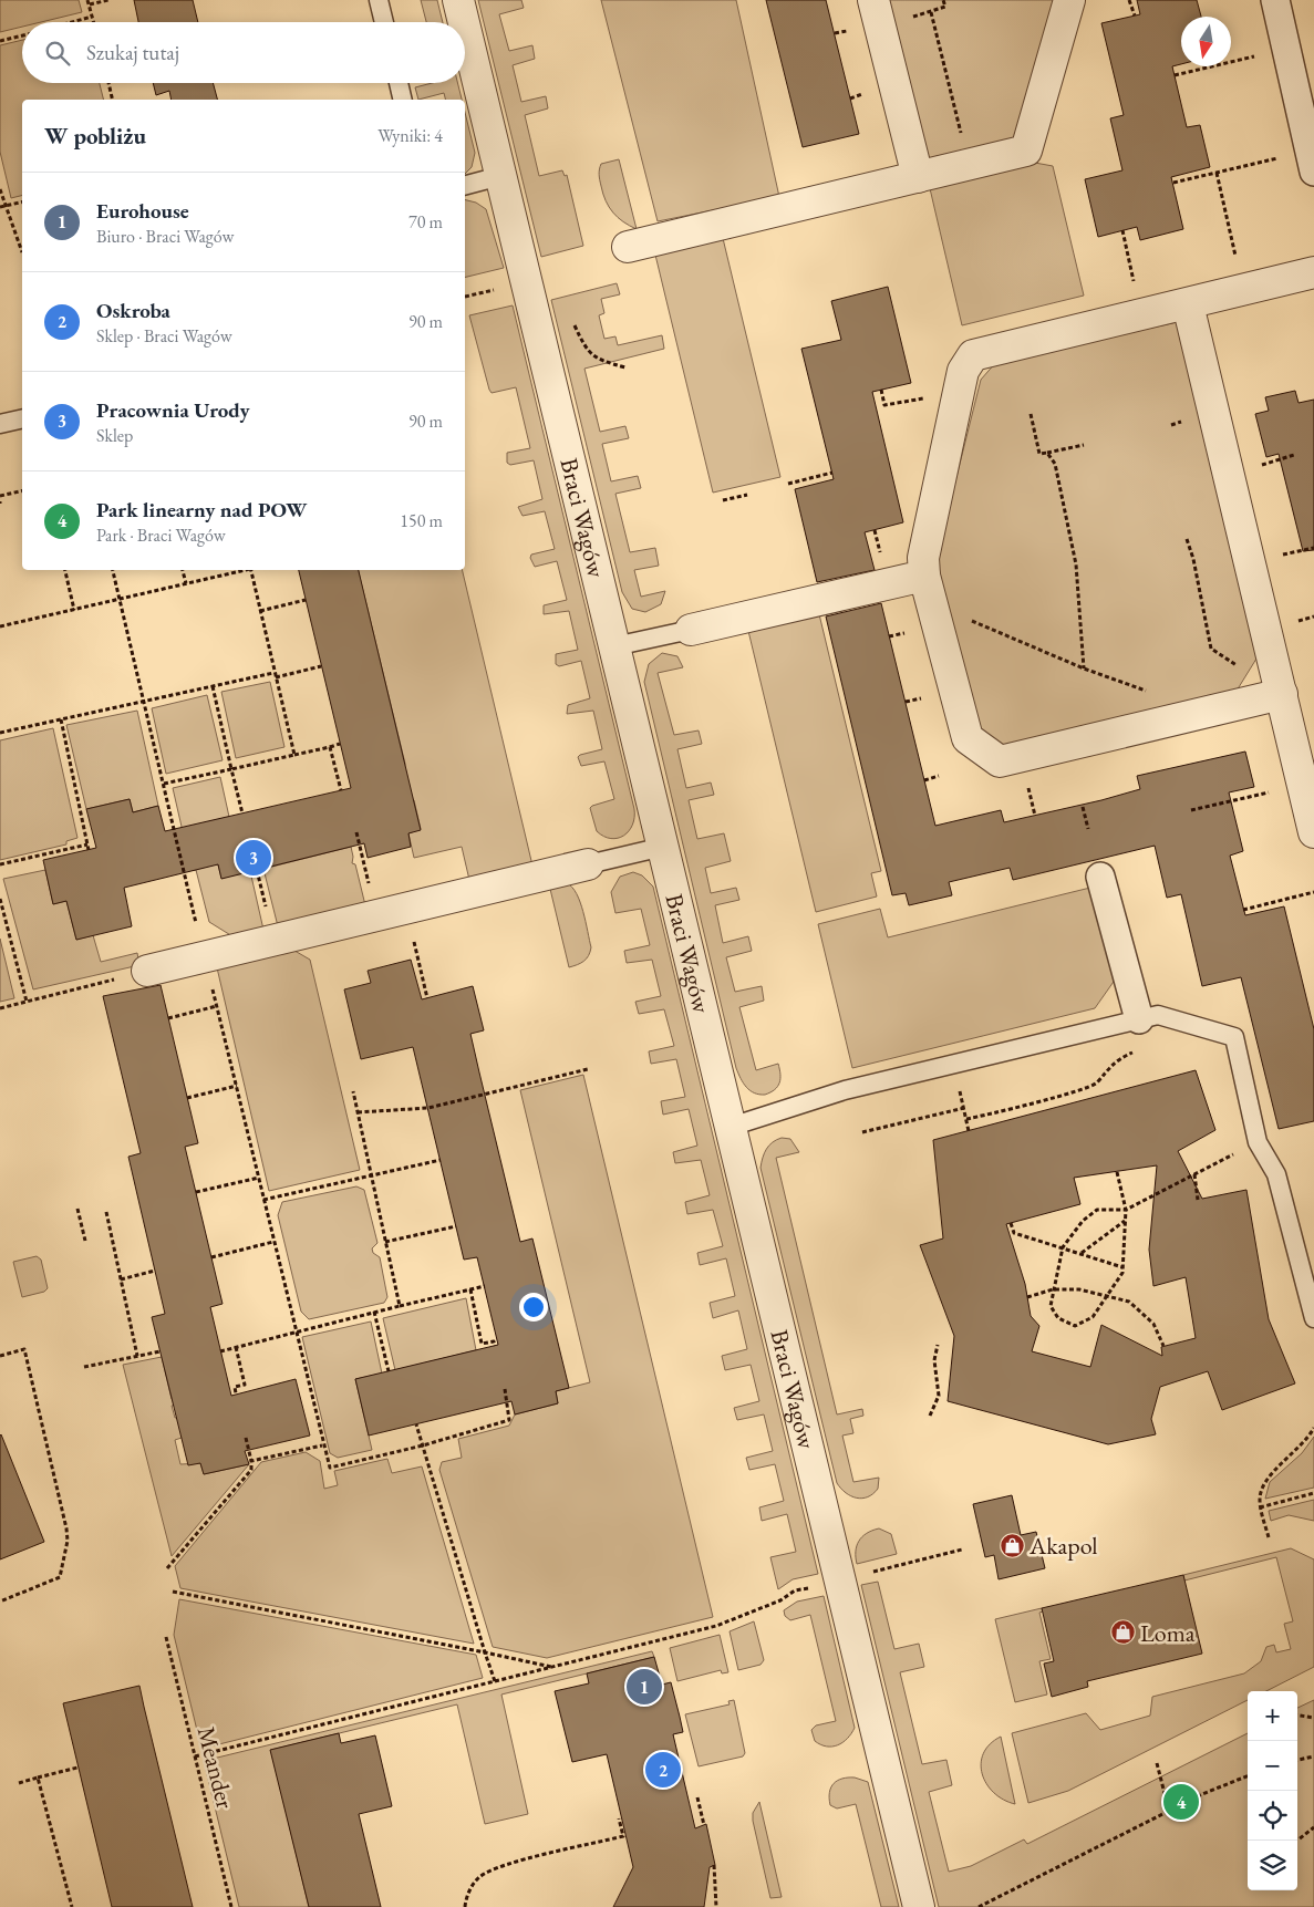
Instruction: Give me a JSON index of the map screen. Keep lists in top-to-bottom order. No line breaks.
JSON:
{"streets":{"street":["Braci Wagów"],"path":["Meander"]},"places":{"shop":["Akapol","Loma"]},"north":"bottom","page":{"search":"Szukaj tutaj","heading":["W pobliżu","Wyniki: 4"],"list":[{"mark":"1","name":"Eurohouse","note":"Biuro · Braci Wagów","value":"70 m"},{"mark":"2","name":"Oskroba","note":"Sklep · Braci Wagów","value":"90 m"},{"mark":"3","name":"Pracownia Urody","note":"Sklep","value":"90 m"},{"mark":"4","name":"Park linearny nad POW","note":"Park · Braci Wagów","value":"150 m"}],"pins":["3","1","2","4"],"map_buttons":["+","−"]}}
